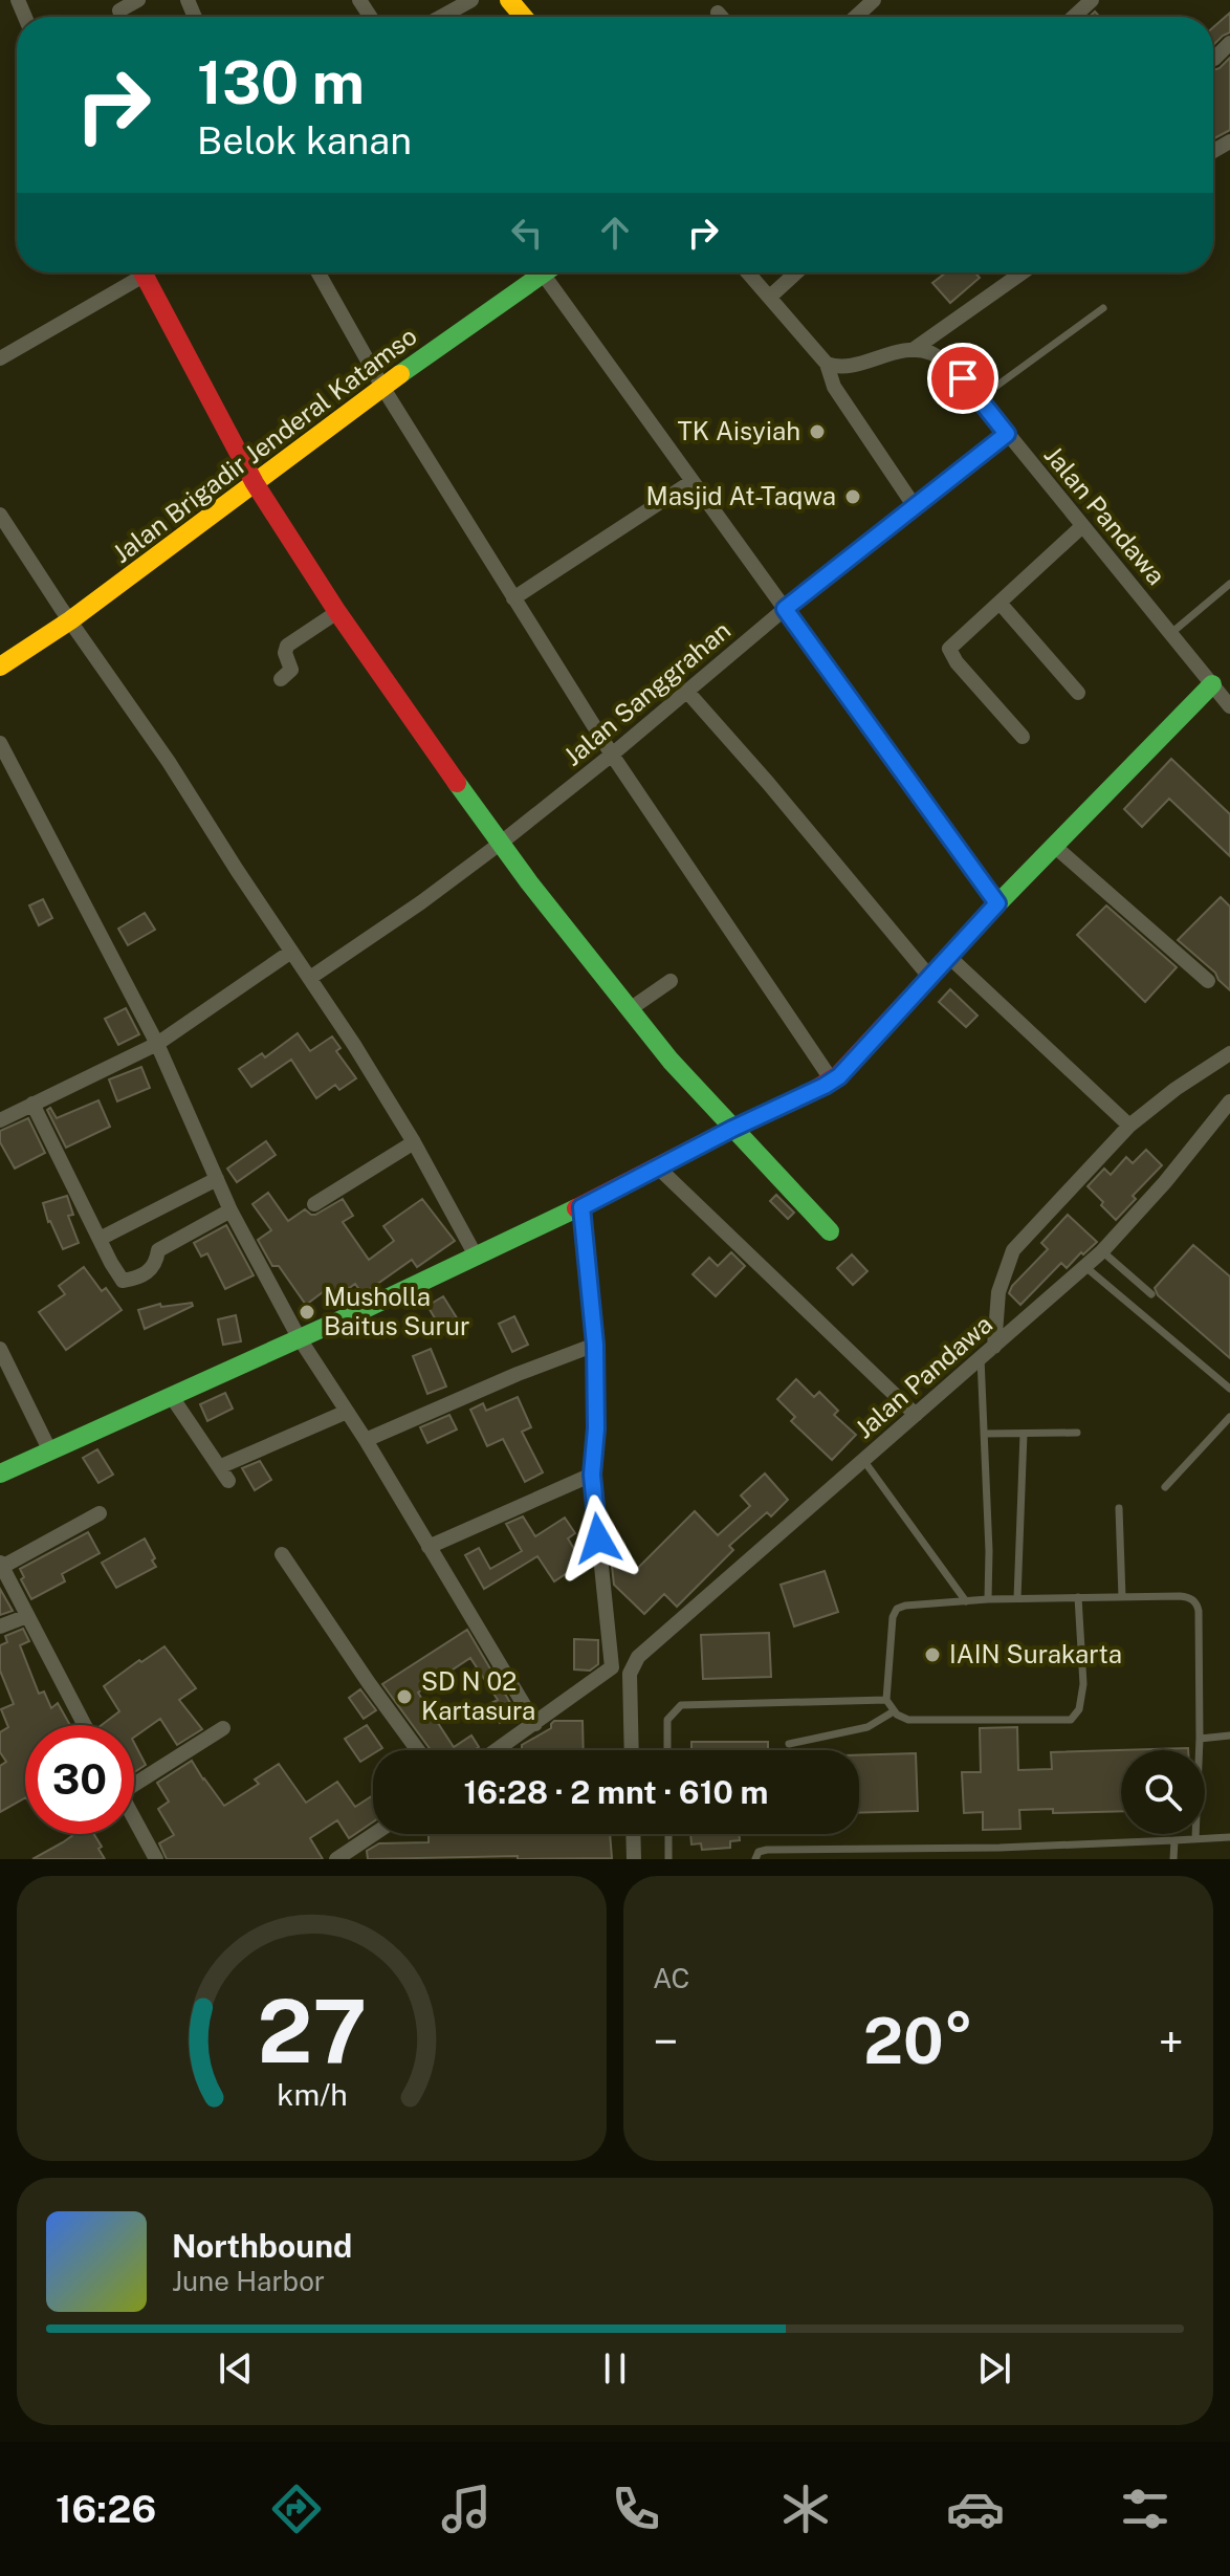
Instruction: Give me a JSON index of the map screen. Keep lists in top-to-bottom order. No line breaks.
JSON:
{"streets":{"street":["Jalan Brigadir Jenderal Katamso","Jalan Pandawa","Jalan Sanggrahan"]},"crossings":[["Jalan Pandawa","Jalan Sanggrahan"]],"places":["TK Aisyiah","Masjid At-Taqwa","Musholla Baitus Surur","IAIN Surakarta","SD N 02 Kartasura"],"page":{"turn":["130 m","Belok kanan"],"limit":"30","trip":"16:28 · 2 mnt · 610 m","tile":"AC","heat":["−","20°","+"],"song":["Northbound","June Harbor"],"tabs":"16:26","gauge":["27","km/h"]}}
